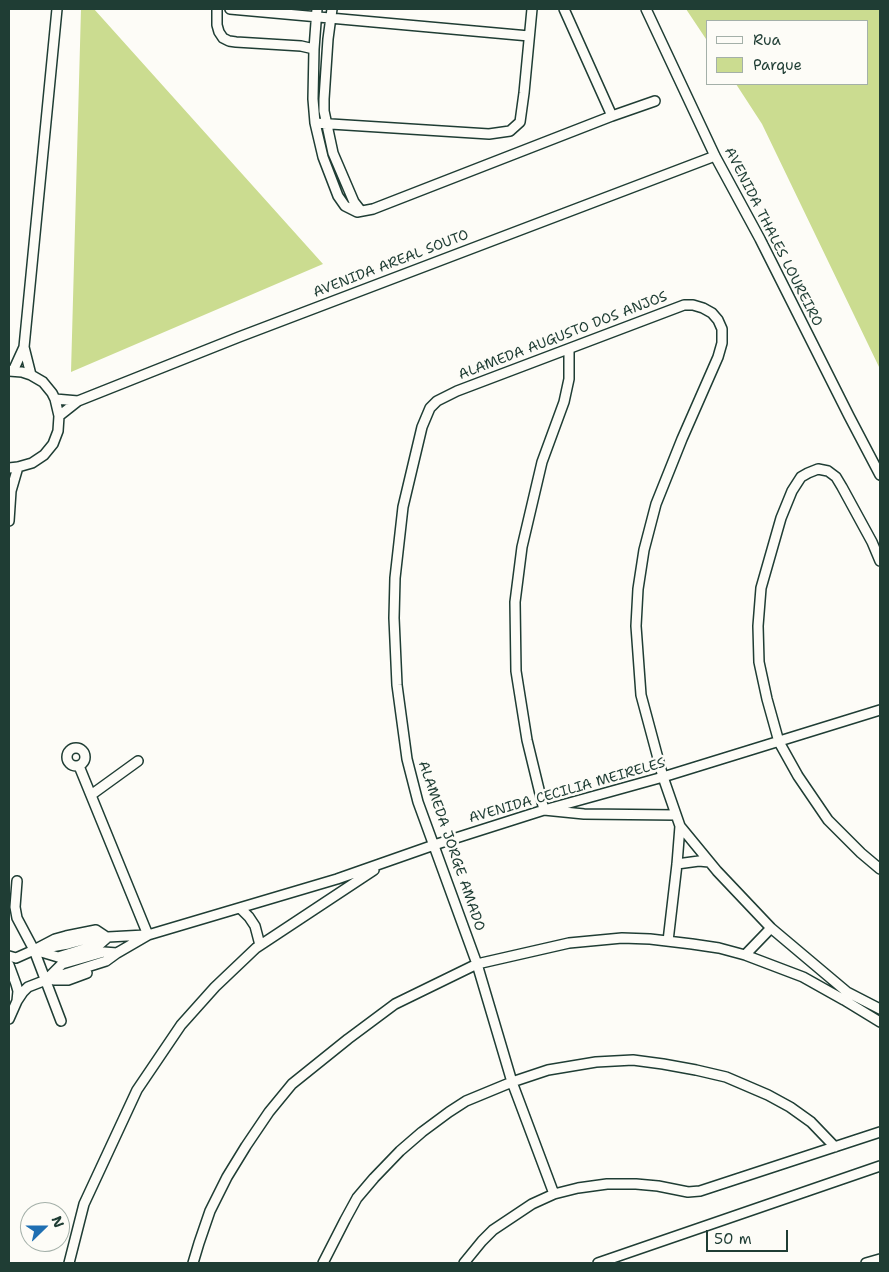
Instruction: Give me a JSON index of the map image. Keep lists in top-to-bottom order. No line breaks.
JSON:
{"streets":{"street":["AVENIDA THALES LOUREIRO","AVENIDA AREAL SOUTO","ALAMEDA AUGUSTO DOS ANJOS","AVENIDA CECILIA MEIRELES","ALAMEDA JORGE AMADO"]},"crossings":[["AVENIDA THALES LOUREIRO","AVENIDA AREAL SOUTO"],["ALAMEDA AUGUSTO DOS ANJOS","AVENIDA CECILIA MEIRELES"],["ALAMEDA AUGUSTO DOS ANJOS","ALAMEDA JORGE AMADO"],["AVENIDA CECILIA MEIRELES","ALAMEDA JORGE AMADO"]],"legend":["Rua","Parque"],"scale_bar":"50 m","north":"right"}
